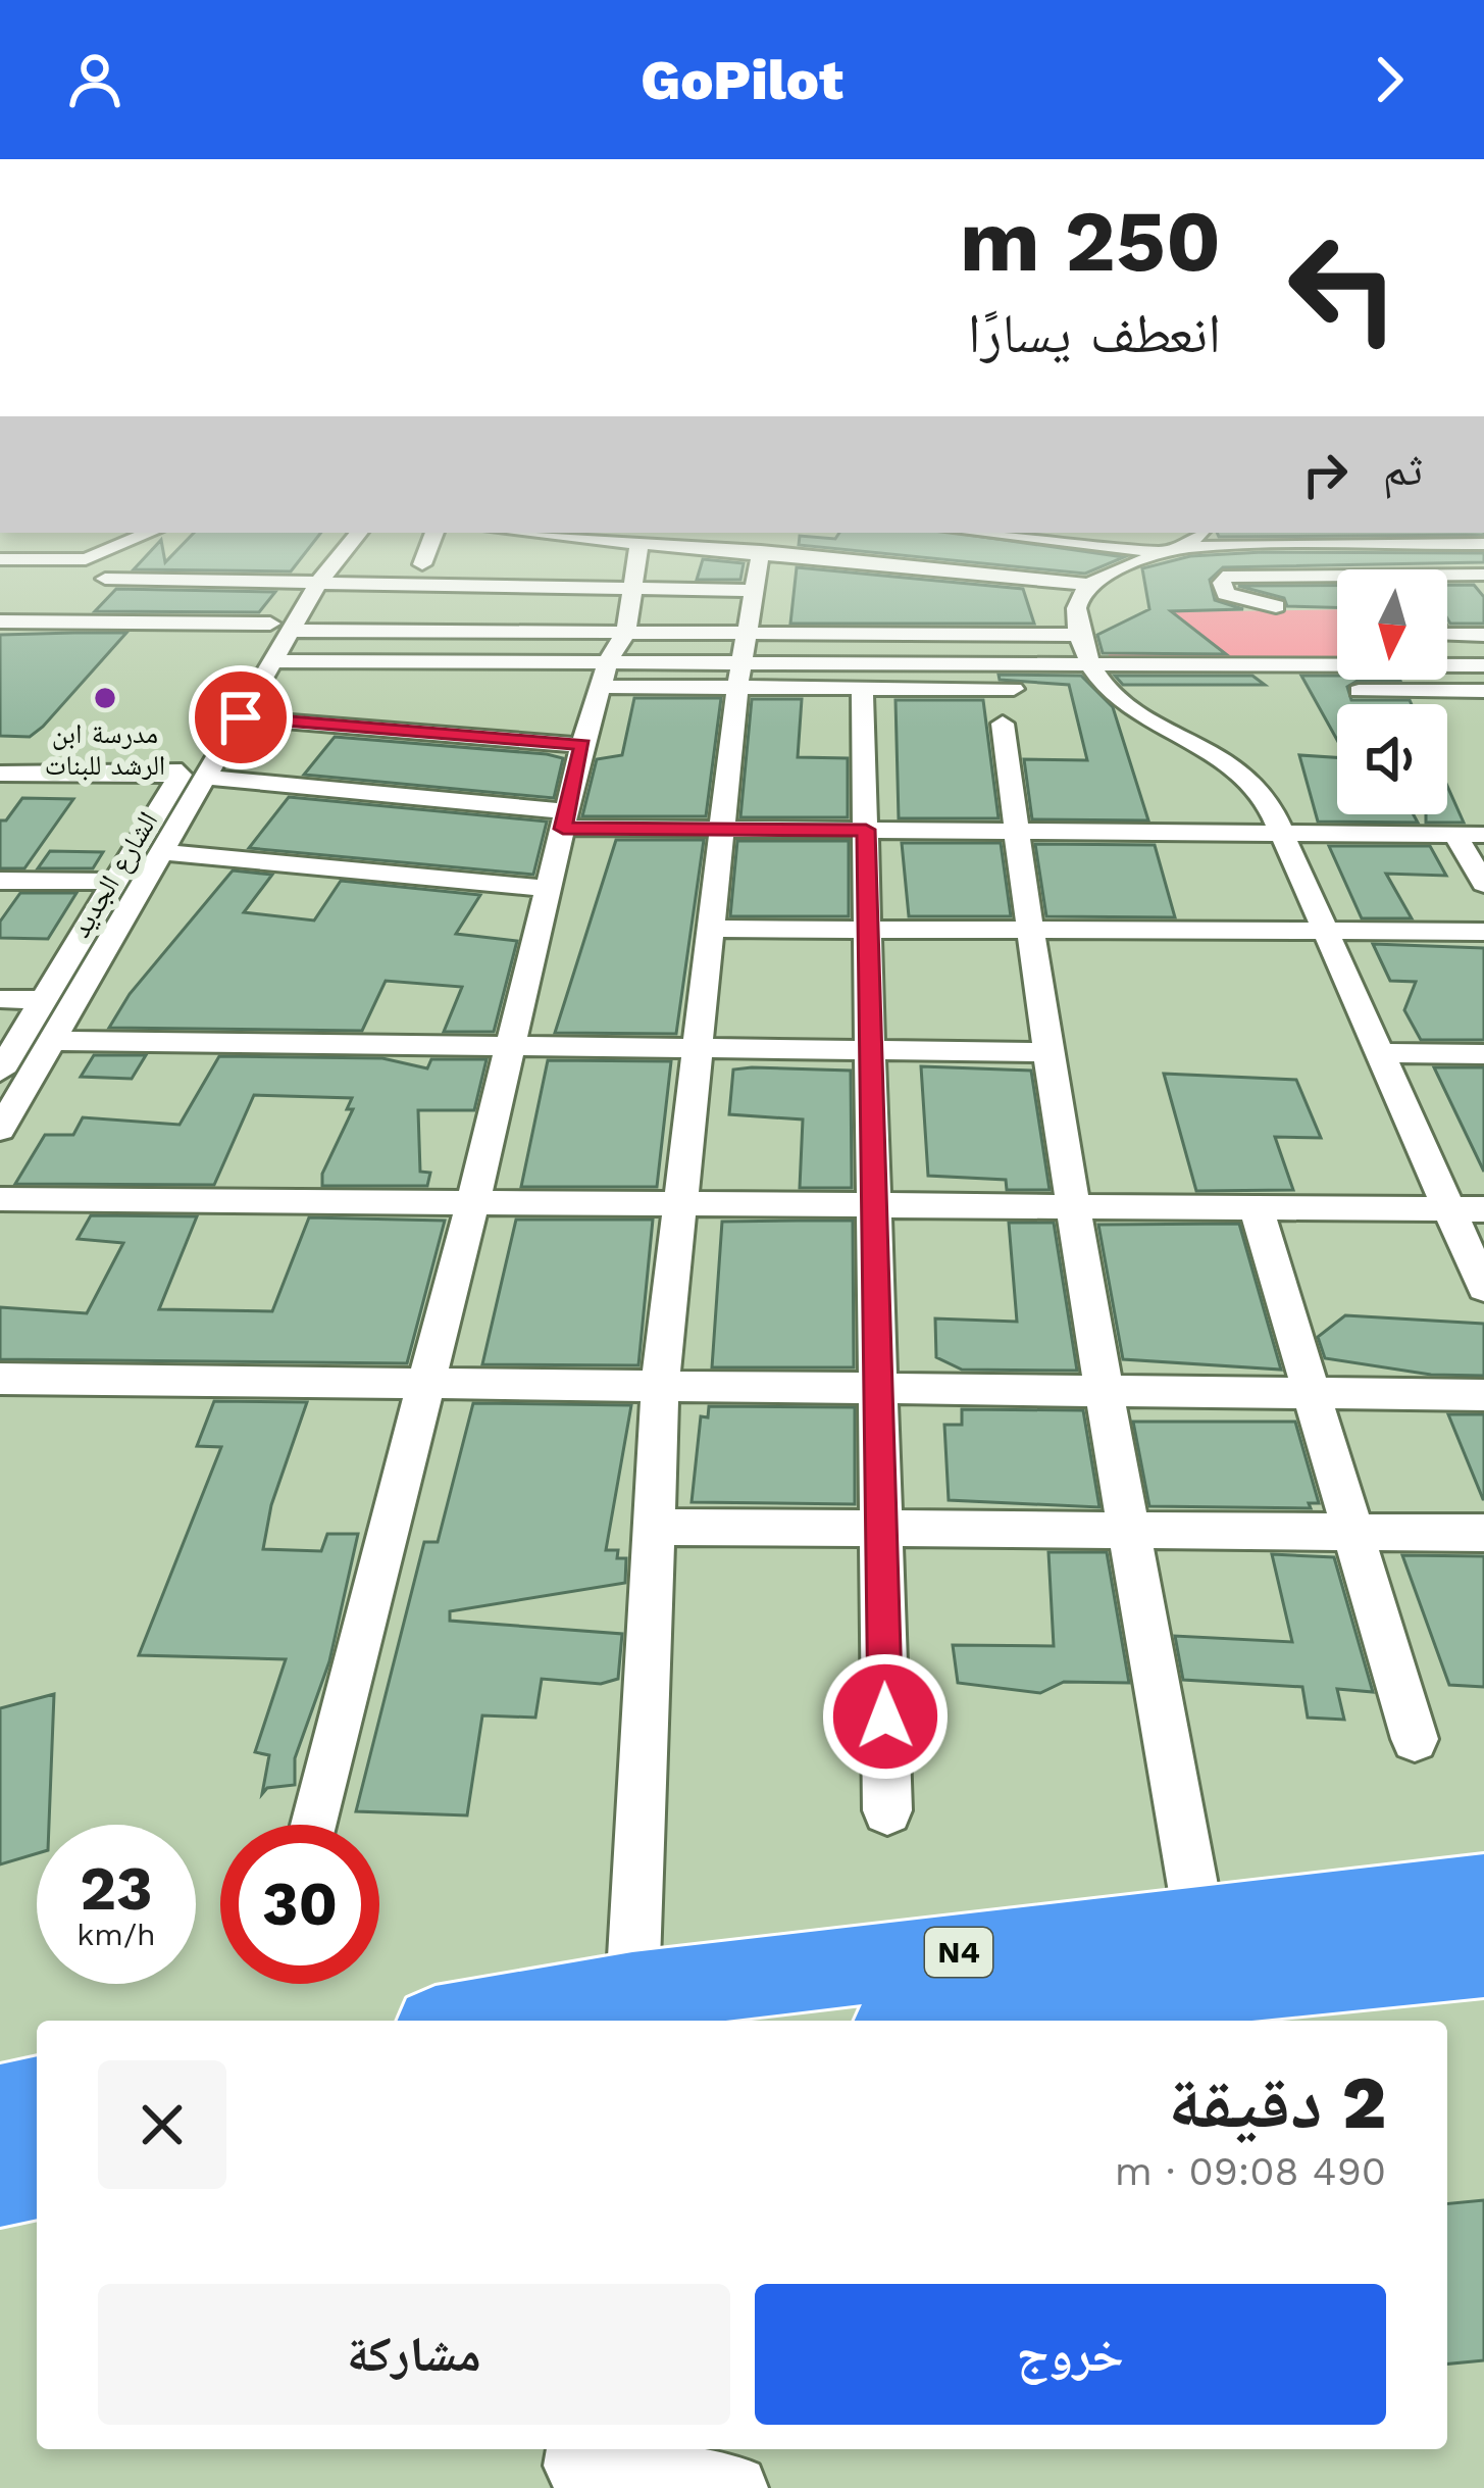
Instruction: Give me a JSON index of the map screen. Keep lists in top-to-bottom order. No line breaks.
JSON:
{"streets":{"highway":["N4"],"street":["الشارع الجديد"]},"places":["مدرسة ابن الرشد للبنات"],"north":"bottom","page":{"header":"GoPilot","turn":["250 m","انعطف يسارًا"],"then":"ثم","speed":"23 km/h","limit":"30","heading":["2 دقيقة","490 m · 09:08"],"buttons":["خروج","مشاركة"]}}
